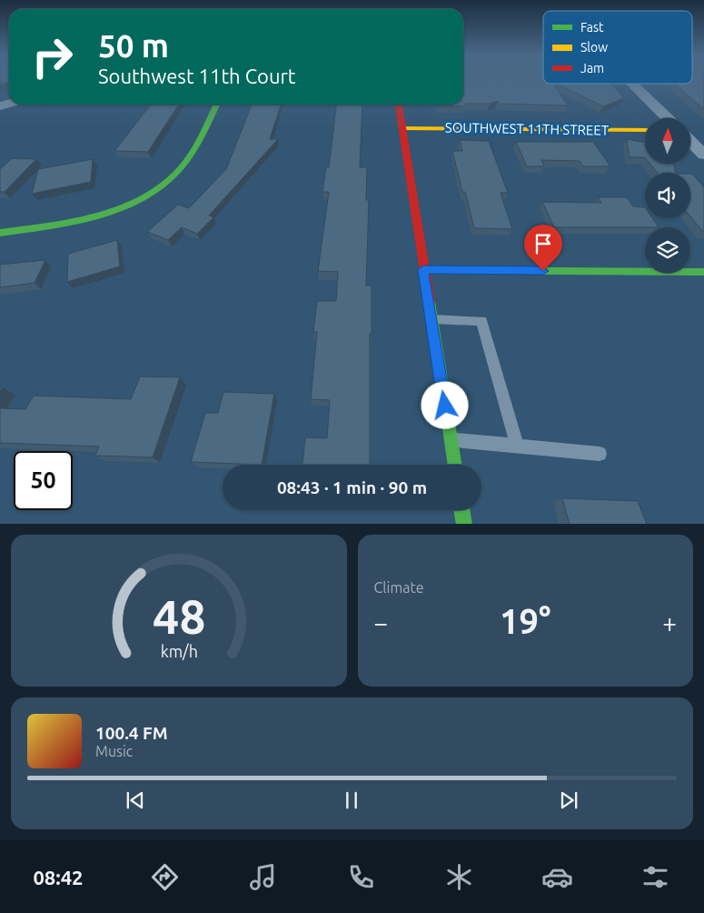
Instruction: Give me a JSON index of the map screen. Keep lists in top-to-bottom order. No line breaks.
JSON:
{"streets":{"street":["SOUTHWEST 11TH STREET"]},"legend":["Fast","Slow","Jam"],"north":"top","page":{"turn":["50 m","Southwest 11th Court"],"limit":"50","trip":"08:43 · 1 min · 90 m","tile":"Climate","heat":["−","19°","+"],"song":["100.4 FM","Music"],"tabs":"08:42","gauge":["48","km/h"]}}
